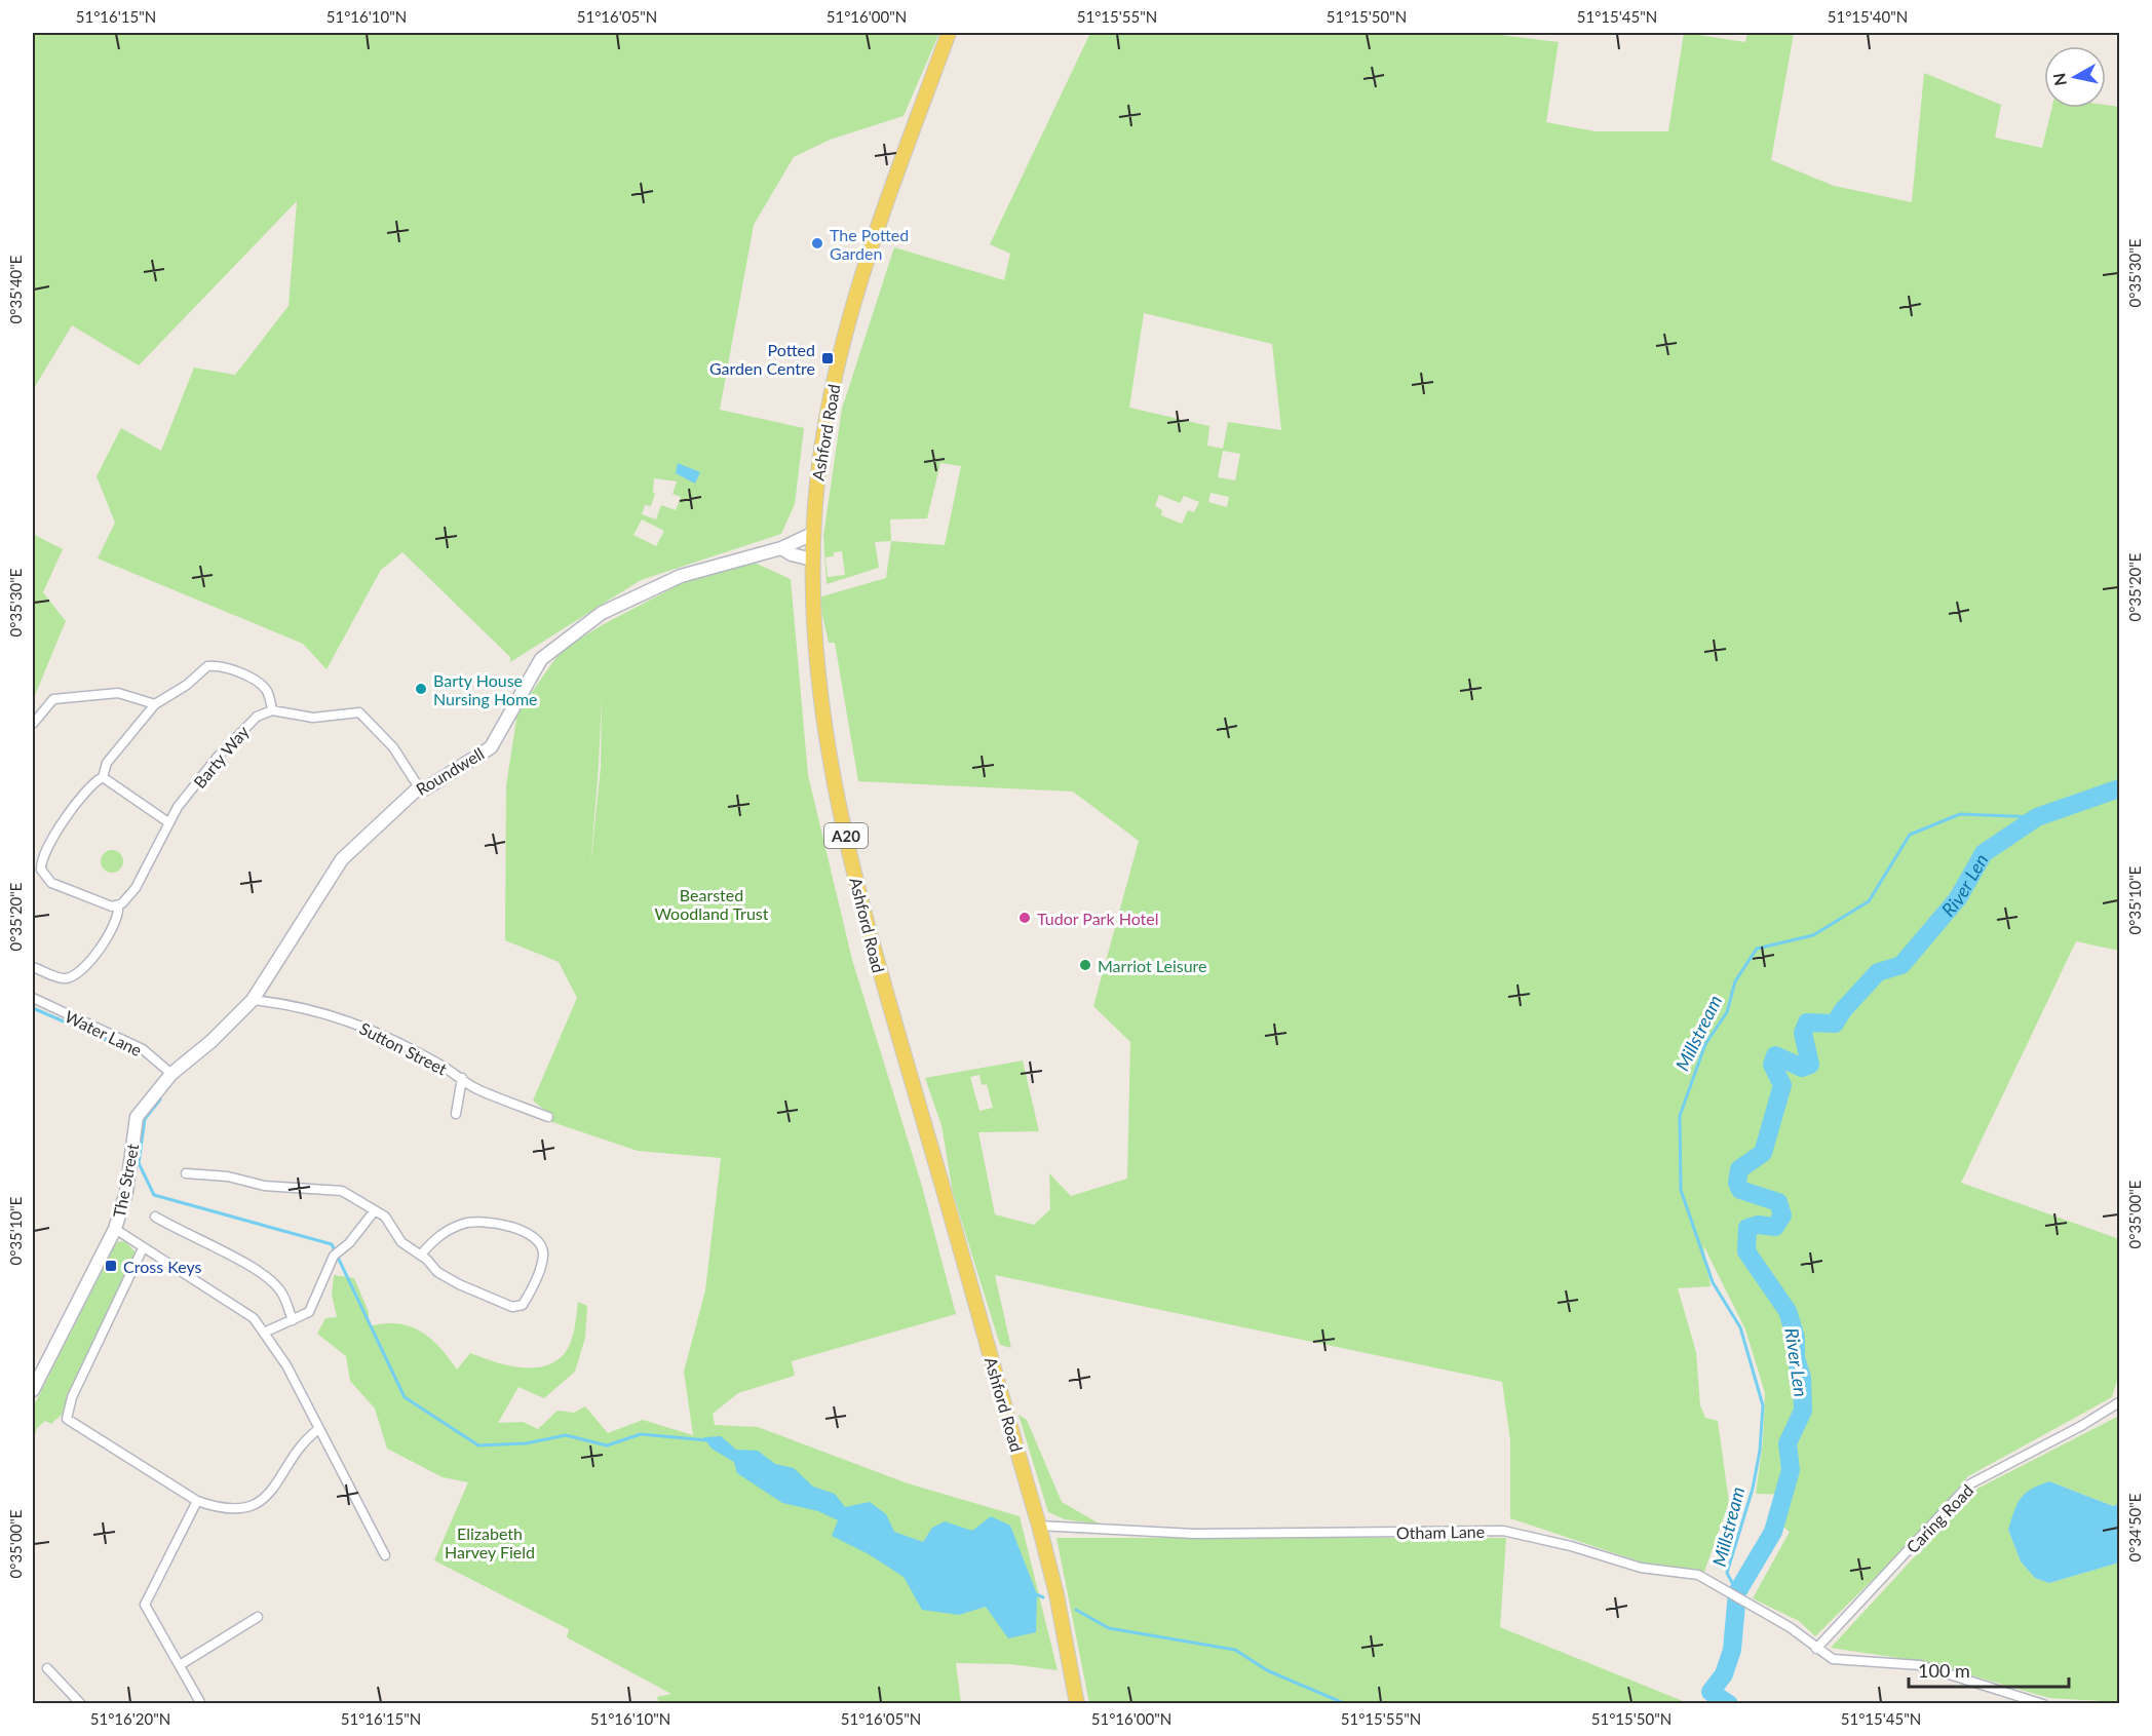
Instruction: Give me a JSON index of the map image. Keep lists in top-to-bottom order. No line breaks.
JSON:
{"streets":{"main road":["Ashford Road","A20"],"street":["Barty Way","Roundwell","Water Lane","Sutton Street","The Street","Caring Road","Otham Lane"]},"crossings":[["Ashford Road","Roundwell"],["Ashford Road","Otham Lane"],["Roundwell","Water Lane"],["Roundwell","Sutton Street"],["Roundwell","The Street"],["Water Lane","The Street"],["Caring Road","Otham Lane"]],"water":["River Len","Millstream"],"parks":["Bearsted Woodland Trust","Elizabeth Harvey Field"],"places":{"other":["The Potted Garden","Barty House Nursing Home","Tudor Park Hotel","Marriot Leisure"],"transit":["Potted Garden Centre","Cross Keys"]},"scale_bar":"100 m","north":"left","coordinates":["51°16'15\"N","51°16'10\"N","51°16'05\"N","51°16'00\"N","51°15'55\"N","51°15'50\"N","51°15'45\"N","51°15'40\"N","0°35'30\"E","0°35'40\"E","0°35'20\"E","0°35'10\"E","0°35'00\"E","0°34'50\"E","51°16'20\"N"]}
